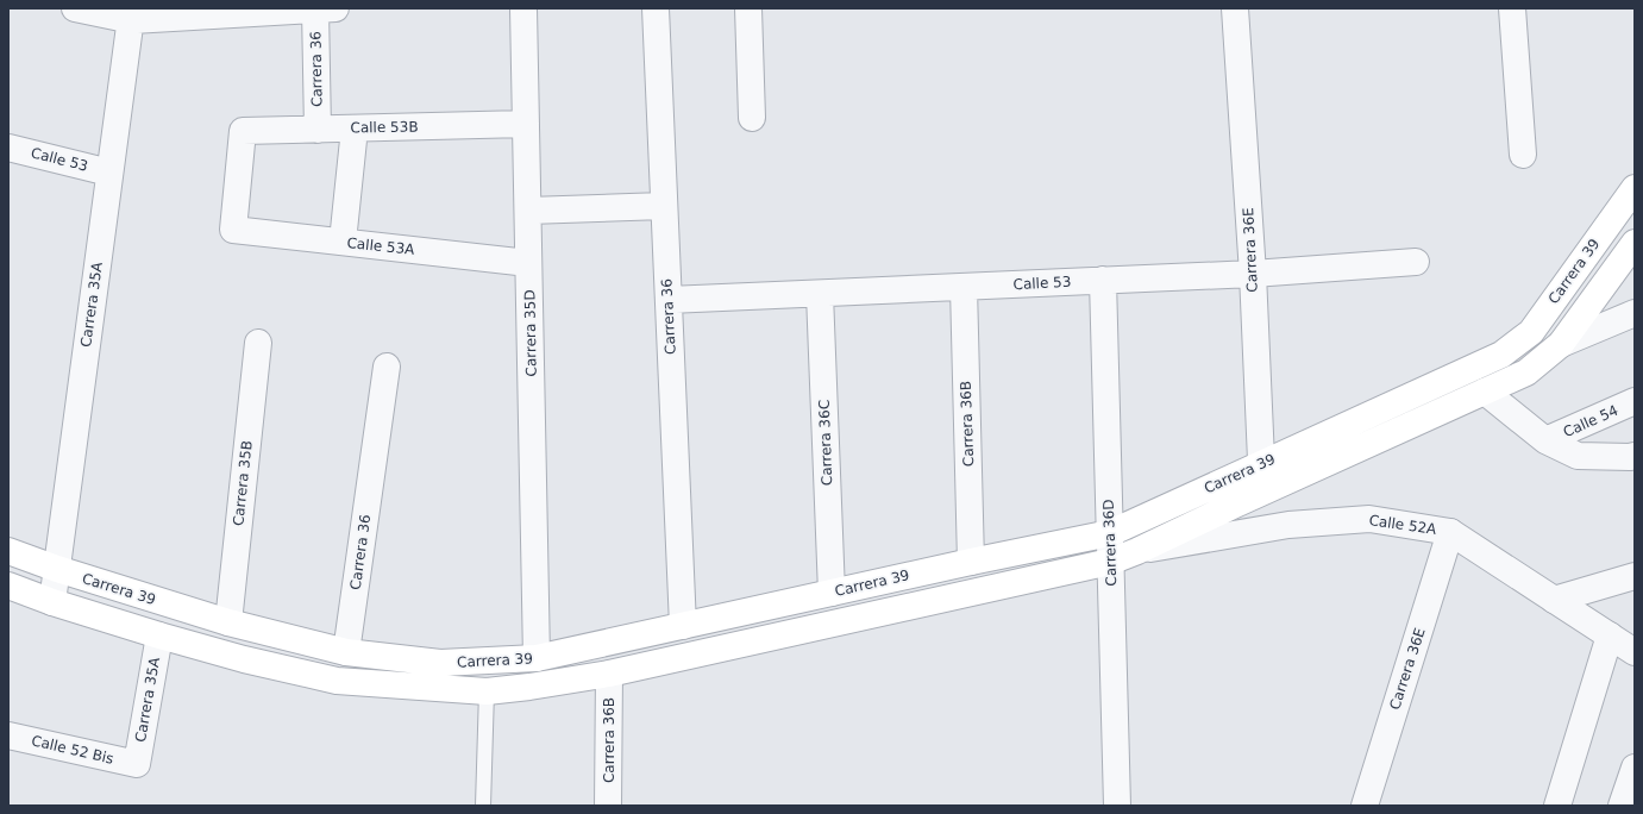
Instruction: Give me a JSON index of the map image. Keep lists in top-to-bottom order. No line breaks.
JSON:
{"streets":{"main road":["Carrera 39"],"street":["Carrera 36","Calle 53B","Calle 53","Calle 53A","Carrera 36E","Carrera 35A","Carrera 35D","Calle 54","Carrera 36B","Carrera 36C","Carrera 35B","Calle 52A","Carrera 36D","Calle 52 Bis"]},"crossings":[["Carrera 36","Calle 53B"],["Carrera 36","Calle 53"],["Carrera 36","Carrera 39"],["Calle 53B","Calle 53A"],["Calle 53B","Carrera 35D"],["Calle 53","Carrera 36E"],["Calle 53","Carrera 35A"],["Calle 53","Carrera 36B"],["Calle 53","Carrera 36C"],["Calle 53","Carrera 36D"],["Calle 53A","Carrera 35D"],["Carrera 36E","Carrera 39"],["Carrera 36E","Calle 52A"],["Carrera 39","Carrera 35A"],["Carrera 39","Carrera 35D"],["Carrera 39","Carrera 36B"],["Carrera 39","Carrera 36C"],["Carrera 39","Carrera 35B"],["Carrera 39","Calle 52A"],["Carrera 39","Carrera 36D"],["Carrera 35A","Calle 52 Bis"]]}
